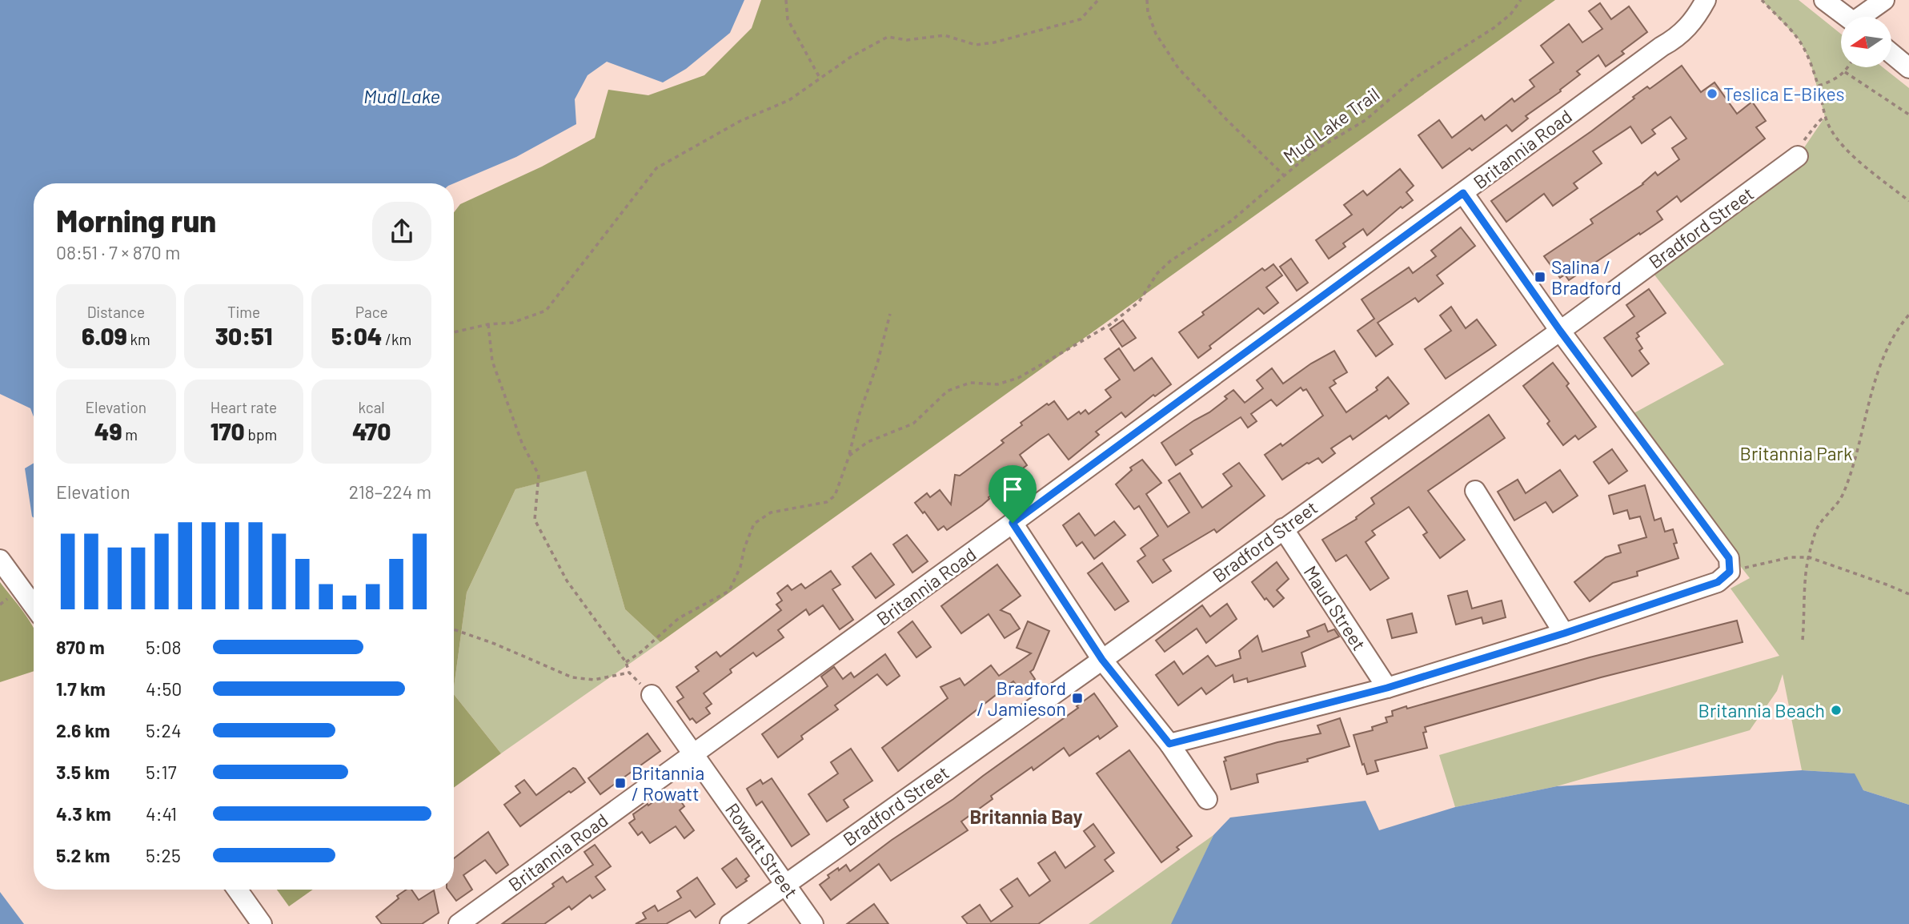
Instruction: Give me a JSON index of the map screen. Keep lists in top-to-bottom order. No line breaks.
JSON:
{"streets":{"street":["Britannia Road","Bradford Street","Maud Street","Rowatt Street"],"path":["Mud Lake Trail"]},"crossings":[["Britannia Road","Rowatt Street"],["Bradford Street","Maud Street"],["Bradford Street","Rowatt Street"]],"districts":["Britannia Bay"],"water":["Mud Lake"],"parks":["Britannia Park"],"places":{"other":["Teslica E-Bikes","Britannia Beach"],"transit":["Salina / Bradford","Bradford / Jamieson","Britannia / Rowatt"]},"north":"left","page":{"heading":["Morning run","08:51 · 7 × 870 m"],"stats":[["Distance","6.09 km"],["Time","30:51"],["Pace","5:04 /km"],["Elevation","49 m"],["Heart rate","170 bpm"],["kcal","470"]],"chart":["Elevation","218–224 m"],"list":[{"name":"870 m","note":"5:08"},{"name":"1.7 km","note":"4:50"},{"name":"2.6 km","note":"5:24"},{"name":"3.5 km","note":"5:17"},{"name":"4.3 km","note":"4:41"},{"name":"5.2 km","note":"5:25"}]}}
